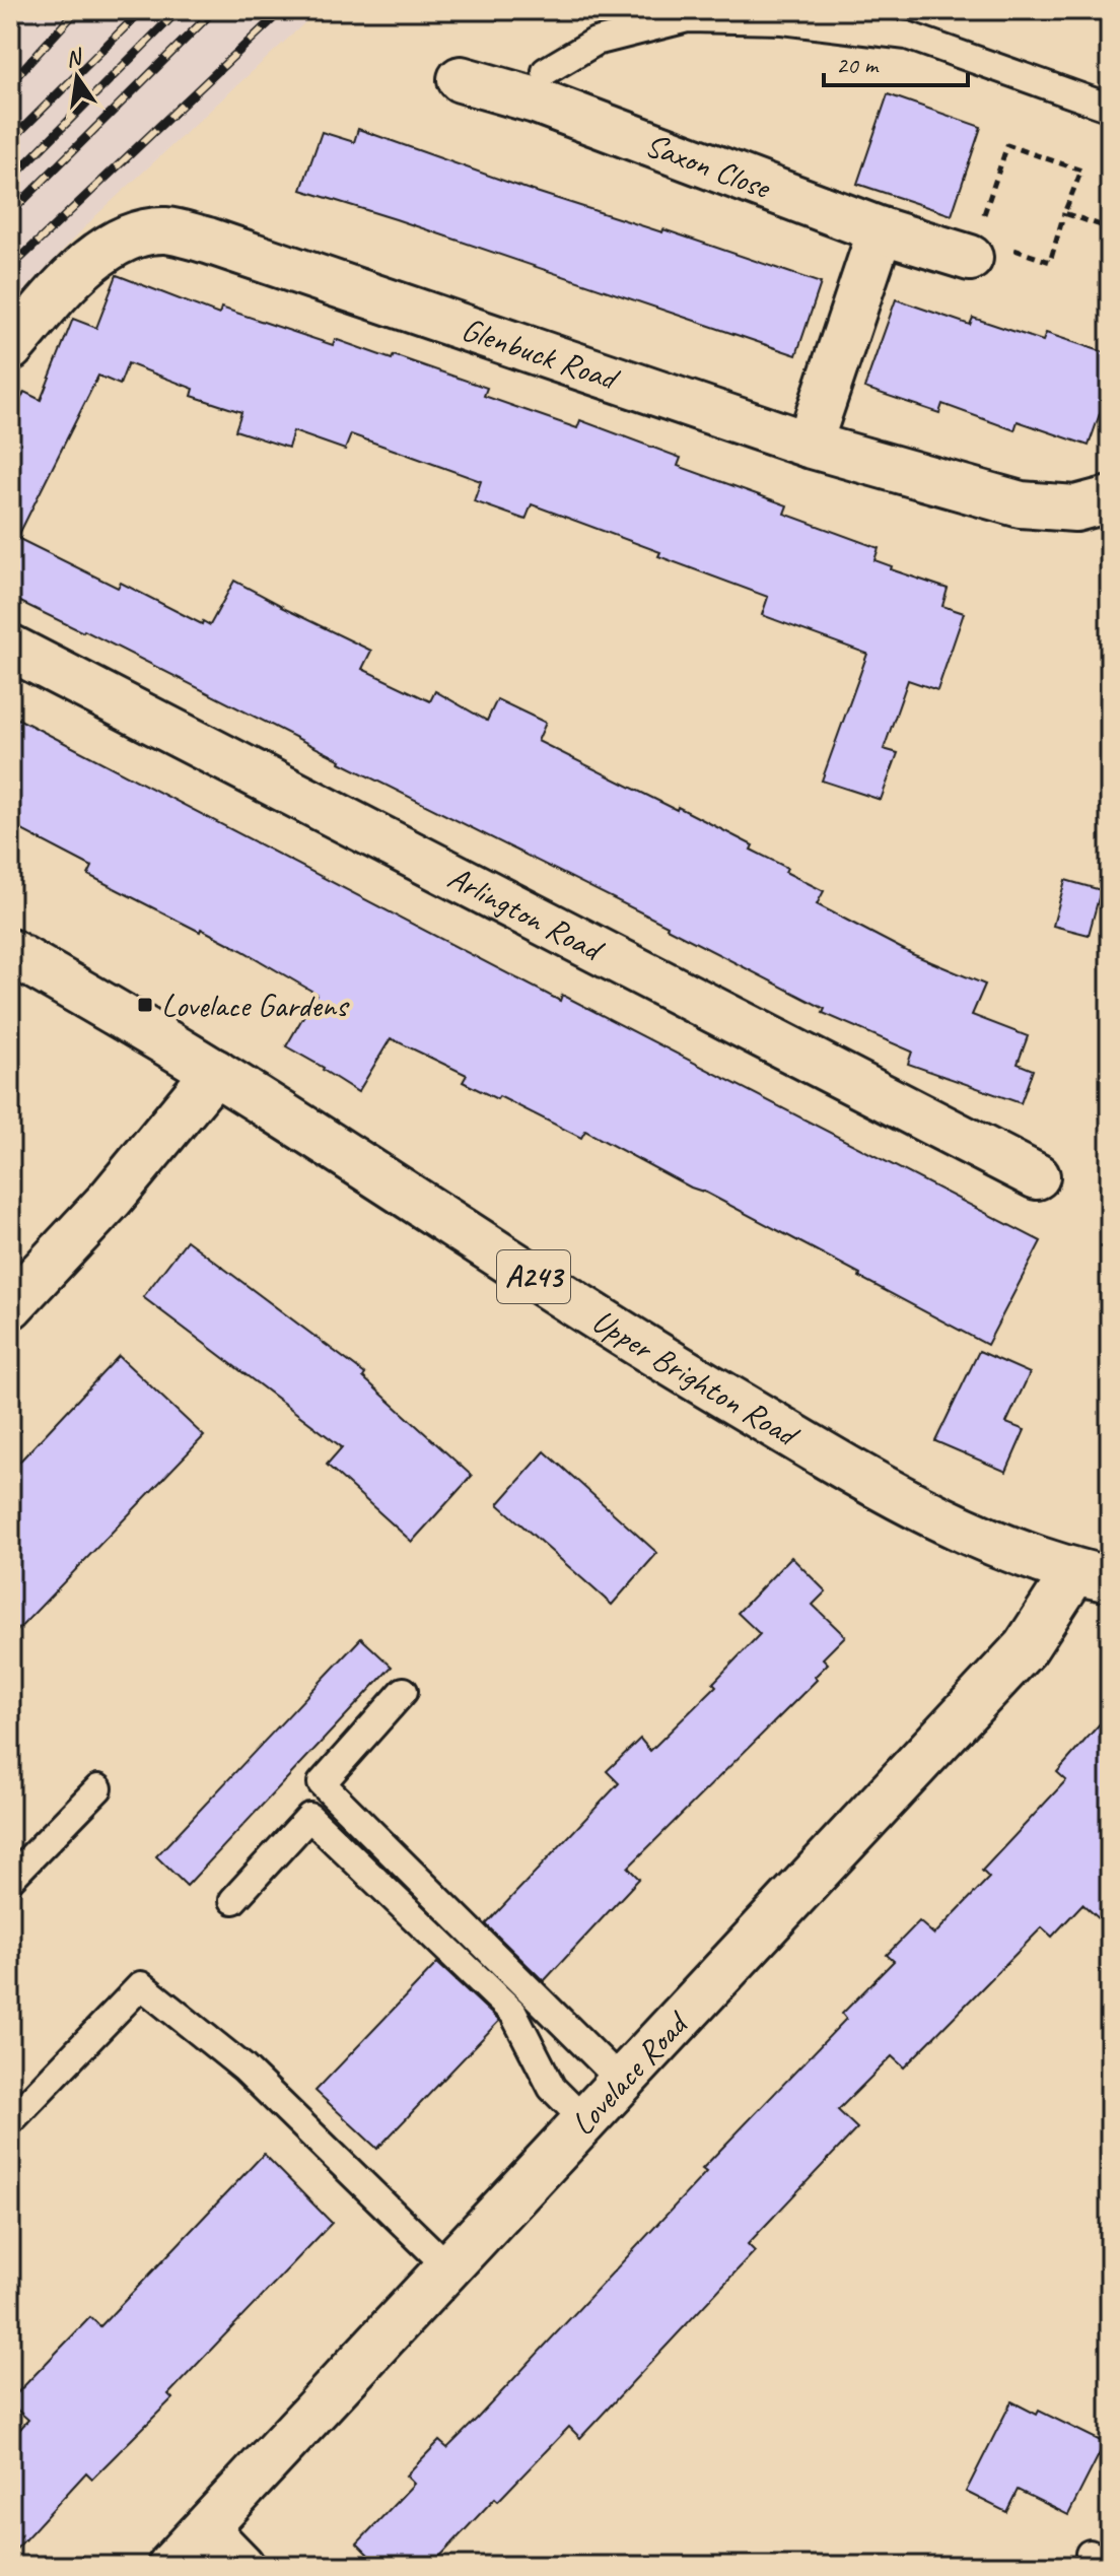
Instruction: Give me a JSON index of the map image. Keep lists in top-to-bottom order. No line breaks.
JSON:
{"streets":{"street":["Saxon Close","Glenbuck Road","Arlington Road","A243","Upper Brighton Road","Lovelace Road"]},"crossings":[["Upper Brighton Road","Lovelace Road"]],"places":{"transit":["Lovelace Gardens"]},"scale_bar":"20 m","north":"top"}
